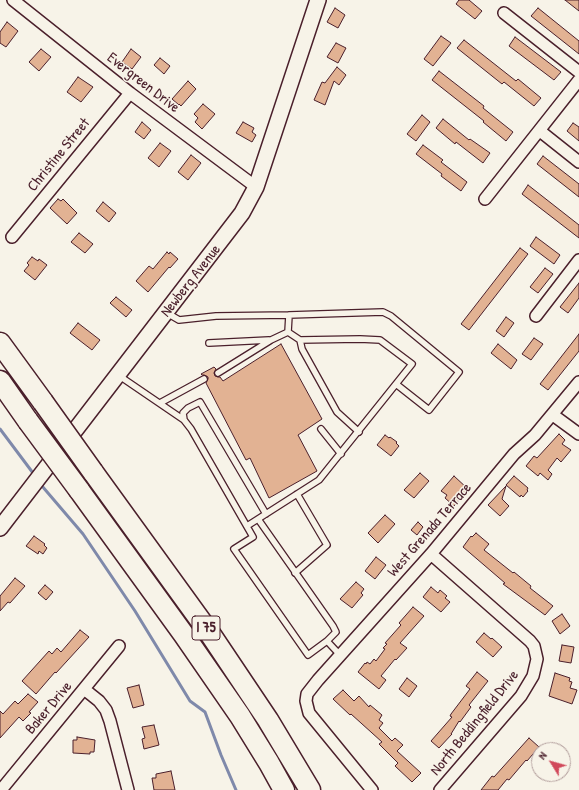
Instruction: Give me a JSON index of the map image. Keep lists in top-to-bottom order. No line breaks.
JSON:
{"streets":{"highway":["I 75"],"street":["Evergreen Drive","Christine Street","Newberg Avenue","West Grenada Terrace","Baker Drive","North Beddingfield Drive"]},"crossings":[["Evergreen Drive","Christine Street"],["Evergreen Drive","Newberg Avenue"],["West Grenada Terrace","North Beddingfield Drive"]],"north":"top left"}
